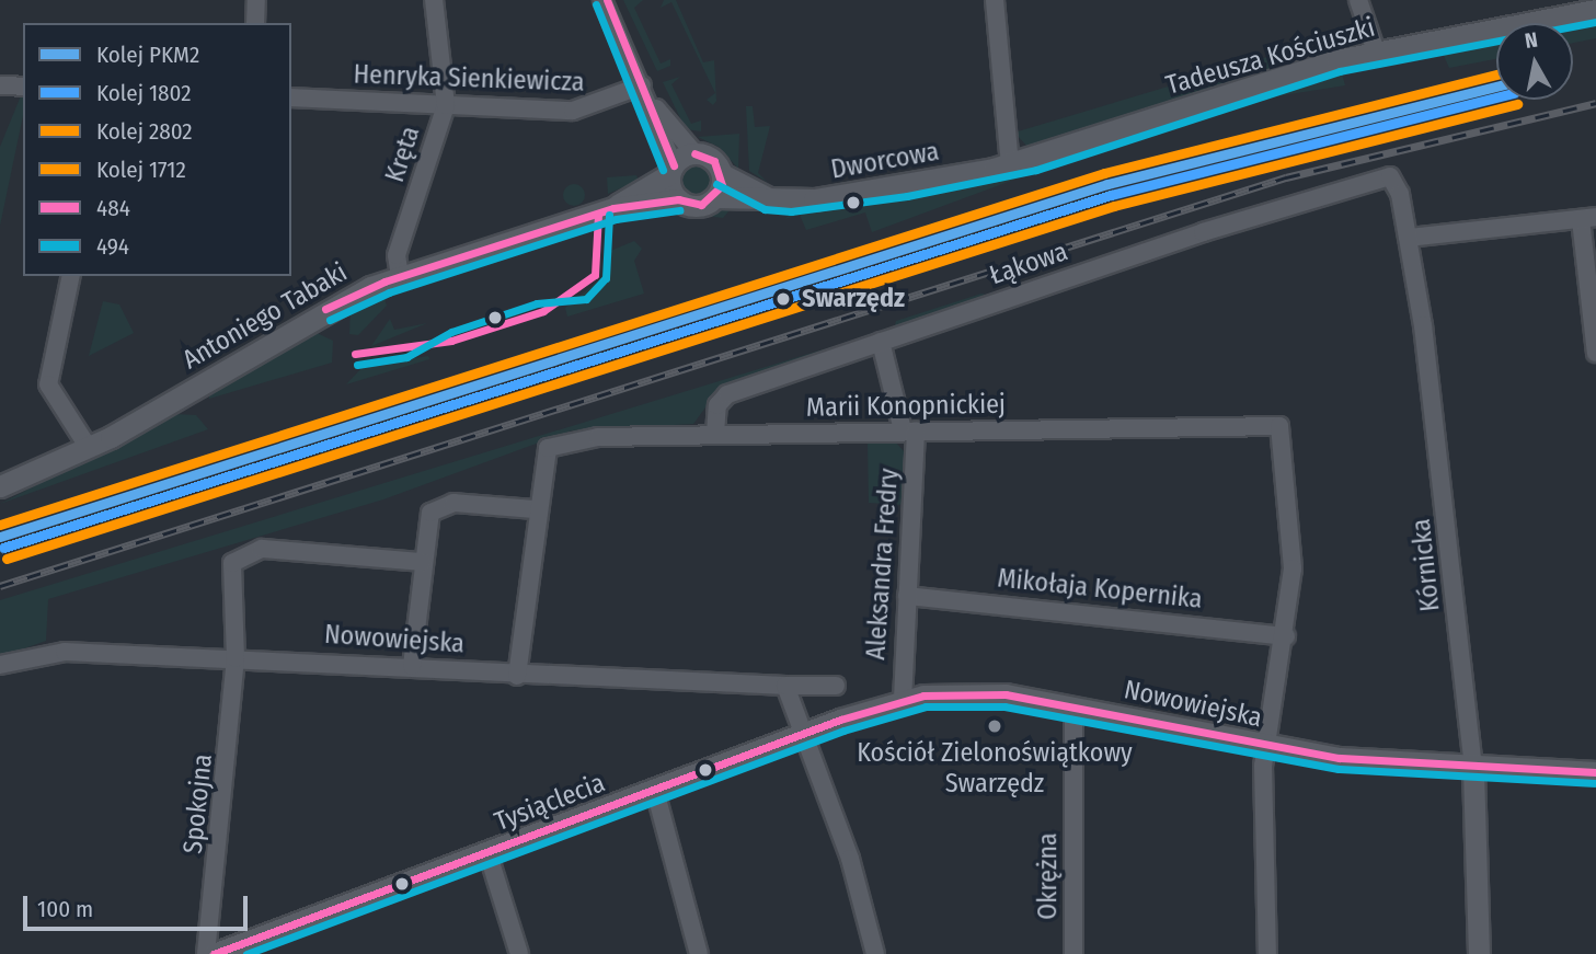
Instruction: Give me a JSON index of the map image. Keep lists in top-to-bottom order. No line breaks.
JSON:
{"streets":{"street":["Tadeusza Kościuszki","Henryka Sienkiewicza","Kręta","Dworcowa","Łąkowa","Antoniego Tabaki","Marii Konopnickiej","Aleksandra Fredry","Kórnicka","Mikołaja Kopernika","Nowowiejska","Tysiąclecia","Spokojna","Okrężna"]},"crossings":[["Tadeusza Kościuszki","Dworcowa"],["Henryka Sienkiewicza","Kręta"],["Kręta","Antoniego Tabaki"],["Dworcowa","Antoniego Tabaki"],["Łąkowa","Marii Konopnickiej"],["Łąkowa","Aleksandra Fredry"],["Łąkowa","Kórnicka"],["Marii Konopnickiej","Aleksandra Fredry"],["Marii Konopnickiej","Mikołaja Kopernika"],["Aleksandra Fredry","Mikołaja Kopernika"],["Aleksandra Fredry","Nowowiejska"],["Aleksandra Fredry","Tysiąclecia"],["Kórnicka","Nowowiejska"],["Nowowiejska","Tysiąclecia"],["Nowowiejska","Spokojna"],["Nowowiejska","Okrężna"]],"places":["Swarzędz","Kościół Zielonoświątkowy Swarzędz"],"lines":["transit line 484","transit line 494","rail line 2802","rail line PKM2","rail line 1802","rail line 1712"],"legend":["Kolej PKM2","Kolej 1802","Kolej 2802","Kolej 1712","484","494"],"scale_bar":"100 m","north":"top"}
